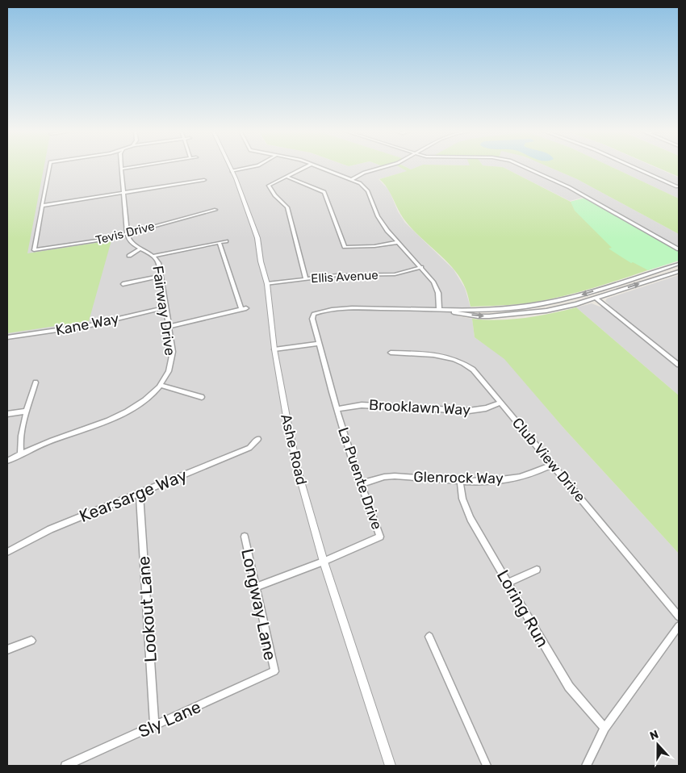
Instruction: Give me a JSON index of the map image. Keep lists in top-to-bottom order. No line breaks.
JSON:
{"streets":{"street":["Tevis Drive","Ellis Avenue","Fairway Drive","Kane Way","Brooklawn Way","Ashe Road","Club View Drive","Glenrock Way","La Puente Drive","Kearsarge Way","Longway Lane","Loring Run","Lookout Lane","Sly Lane"]},"crossings":[["Tevis Drive","Fairway Drive"],["Ellis Avenue","Ashe Road"],["Fairway Drive","Kane Way"],["Brooklawn Way","Club View Drive"],["Brooklawn Way","La Puente Drive"],["Ashe Road","La Puente Drive"],["Club View Drive","Glenrock Way"],["Glenrock Way","La Puente Drive"],["Glenrock Way","Loring Run"],["La Puente Drive","Longway Lane"],["Kearsarge Way","Lookout Lane"],["Longway Lane","Sly Lane"],["Lookout Lane","Sly Lane"]],"north":"top"}
